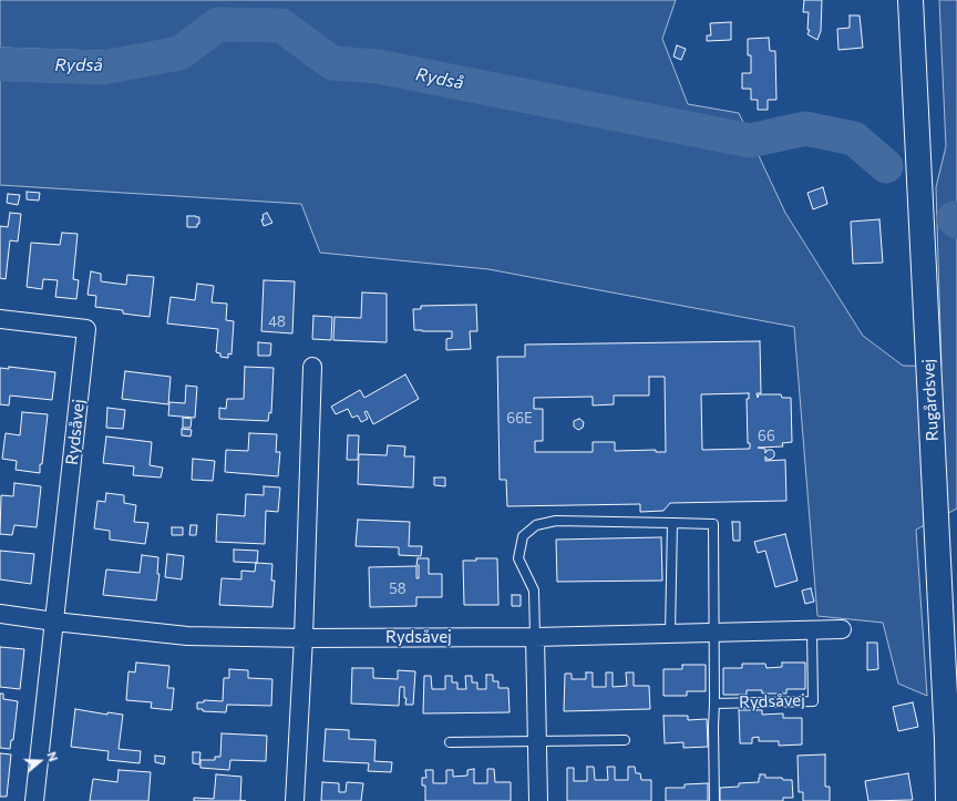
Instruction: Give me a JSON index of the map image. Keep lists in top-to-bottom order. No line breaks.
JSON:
{"streets":{"main road":["Rugårdsvej"],"street":["Rydsåvej"]},"water":["Rydså"],"house_numbers":["48","66E","66","58"],"north":"right"}
